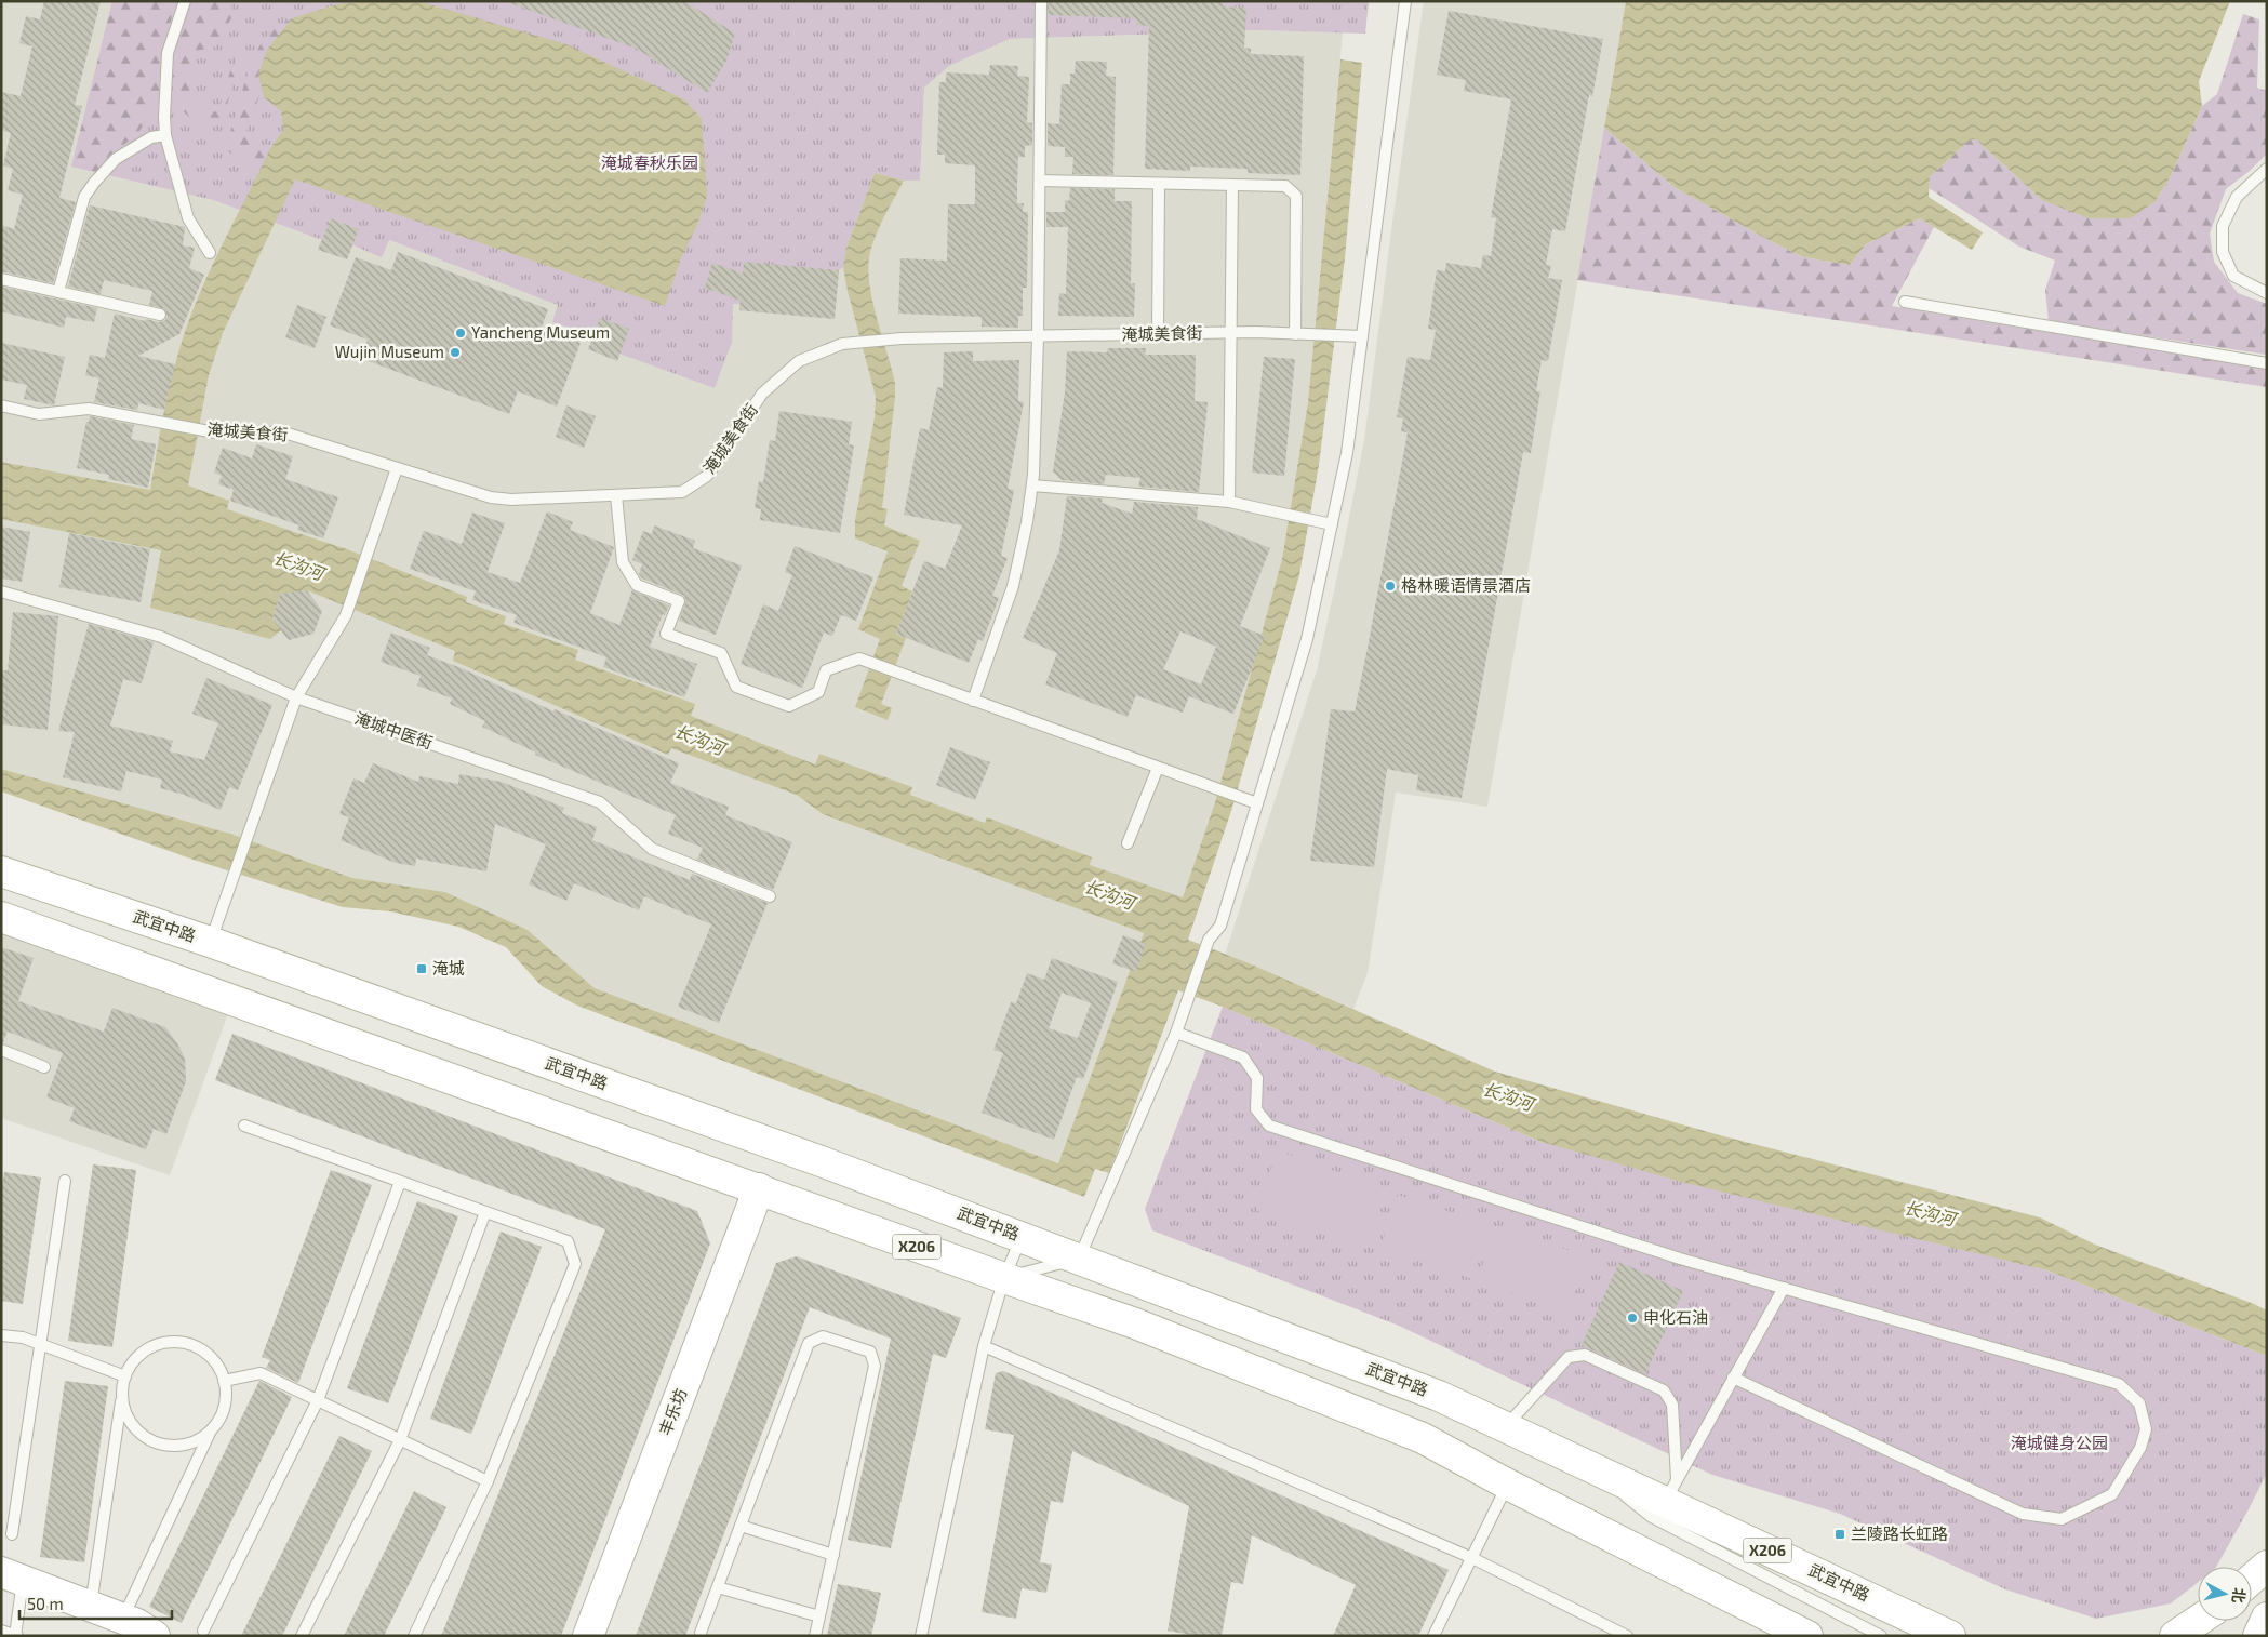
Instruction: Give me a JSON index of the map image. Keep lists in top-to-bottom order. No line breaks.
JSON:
{"streets":{"main road":["武宜中路","X206","丰乐坊"],"lane":["淹城美食街","淹城中医街"]},"crossings":[["X206","丰乐坊"]],"water":["长沟河"],"parks":["淹城春秋乐园","淹城健身公园"],"places":{"other":["Yancheng Museum","Wujin Museum","格林暖语情景酒店","申化石油"],"transit":["淹城","兰陵路长虹路"]},"scale_bar":"50 m","north":"right"}
